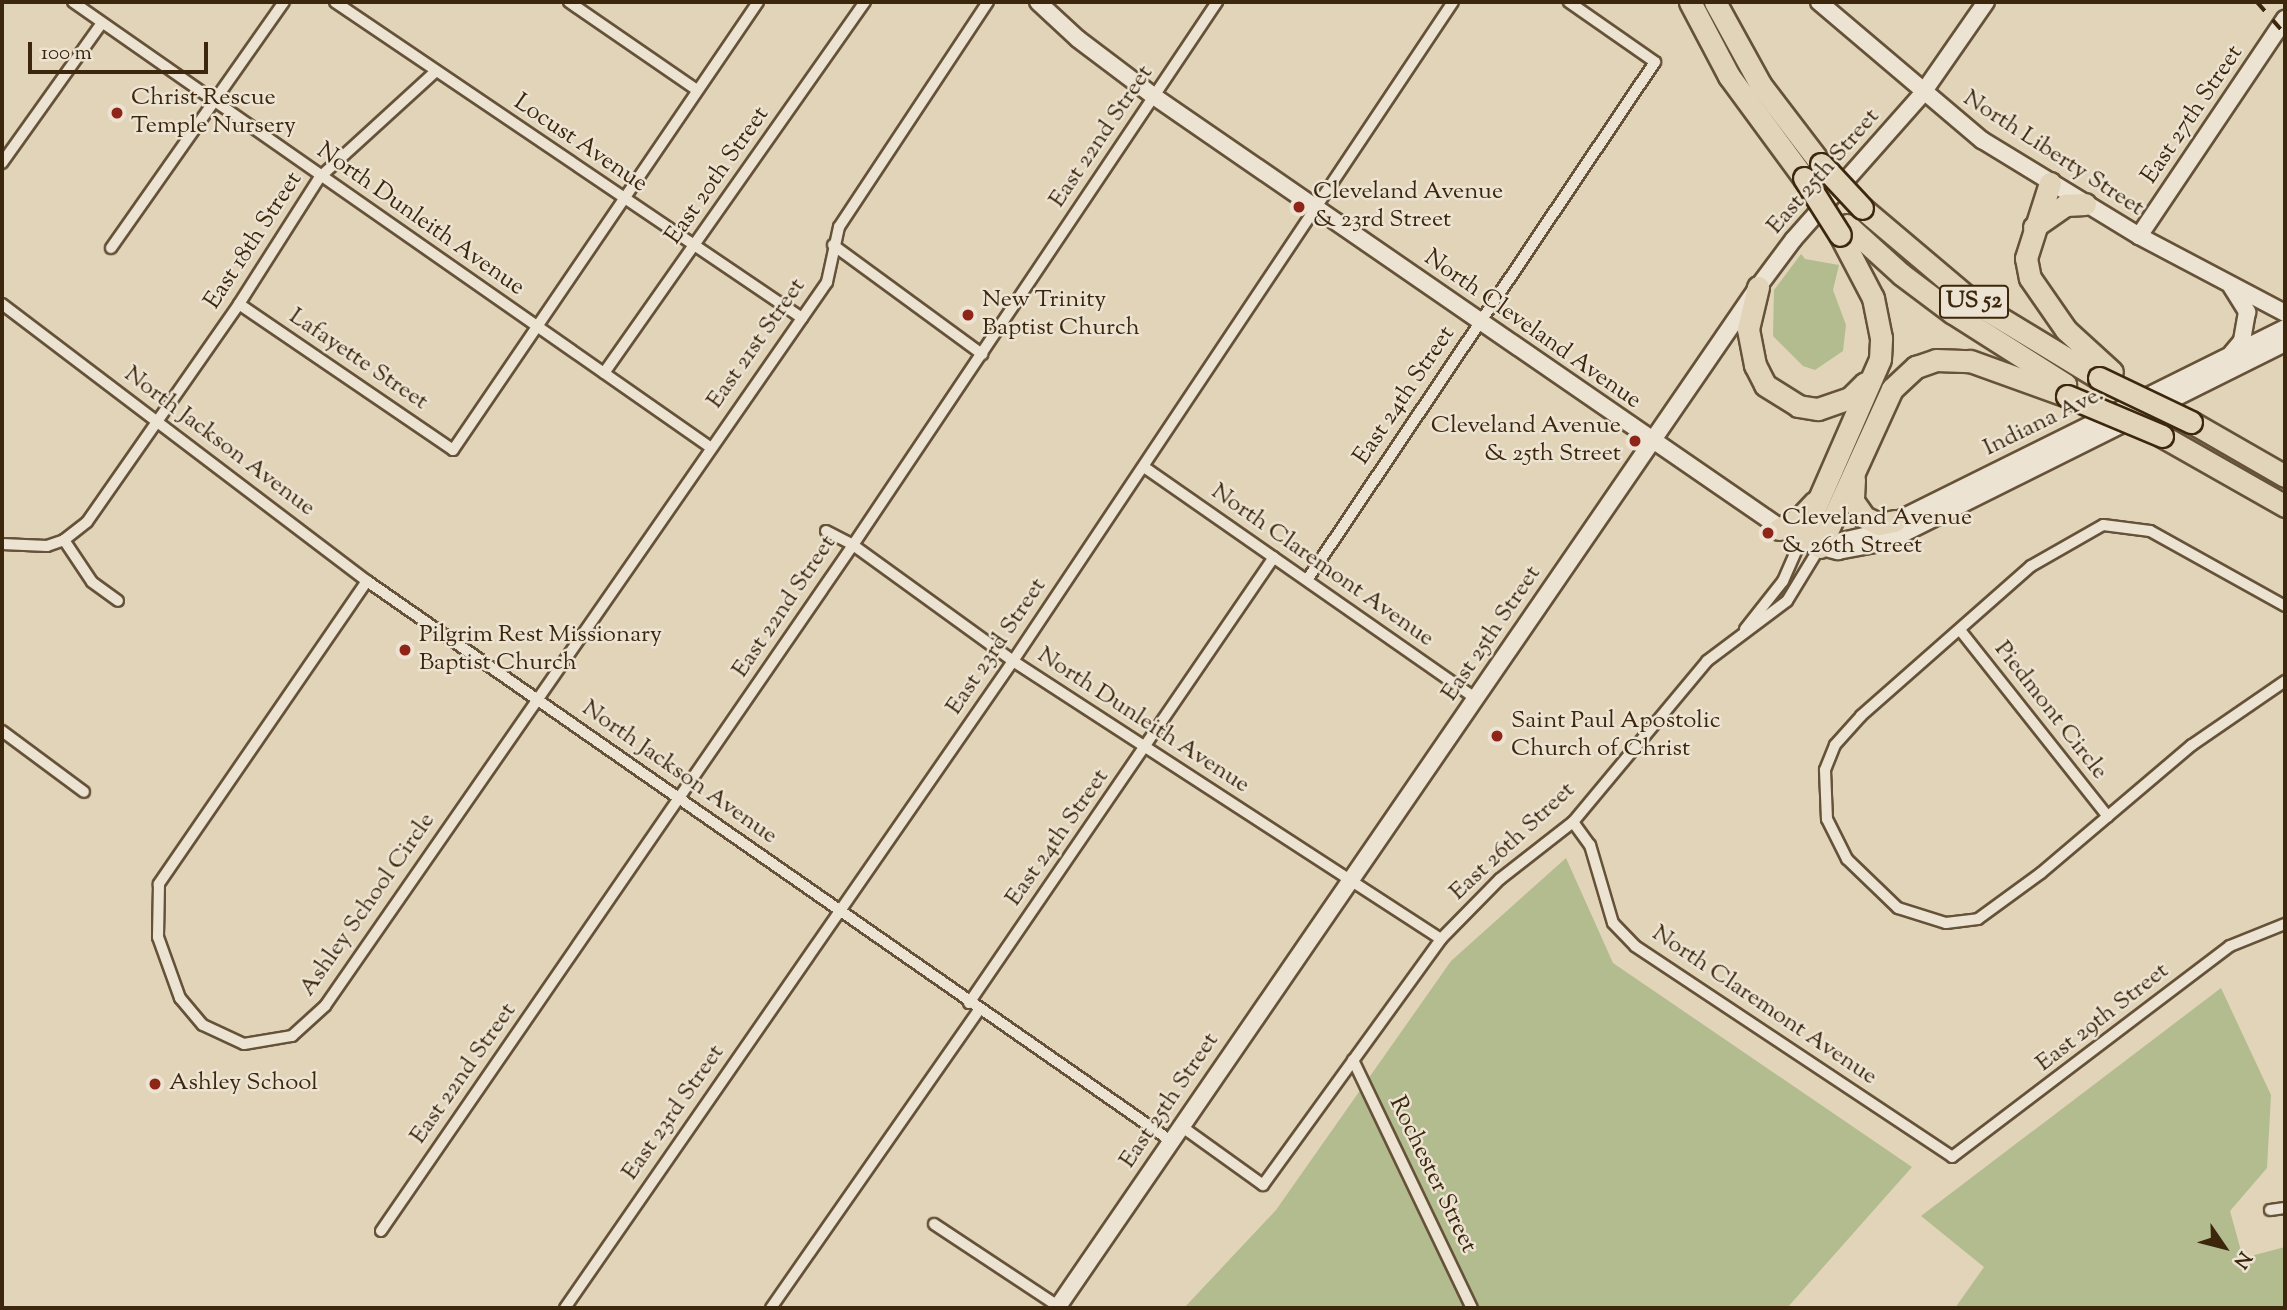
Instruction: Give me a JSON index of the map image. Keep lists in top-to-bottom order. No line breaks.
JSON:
{"streets":{"highway":["US 52"],"street":["East 27th Street","East 22nd Street","Locust Avenue","North Liberty Street","East 25th Street","East 20th Street","North Dunleith Avenue","East 18th Street","North Cleveland Avenue","East 21st Street","Lafayette Street","East 24th Street","Indiana Ave.","North Jackson Avenue","North Claremont Avenue","East 23rd Street","Piedmont Circle","East 26th Street","Ashley School Circle","East 29th Street","Rochester Street"]},"crossings":[["East 27th Street","North Liberty Street"],["East 22nd Street","North Dunleith Avenue"],["East 22nd Street","North Cleveland Avenue"],["East 22nd Street","North Jackson Avenue"],["Locust Avenue","East 20th Street"],["Locust Avenue","East 18th Street"],["Locust Avenue","East 21st Street"],["North Liberty Street","East 25th Street"],["East 25th Street","North Dunleith Avenue"],["East 25th Street","North Cleveland Avenue"],["East 25th Street","North Jackson Avenue"],["East 25th Street","North Claremont Avenue"],["East 25th Street","East 26th Street"],["East 20th Street","North Dunleith Avenue"],["North Dunleith Avenue","East 18th Street"],["North Dunleith Avenue","East 21st Street"],["North Dunleith Avenue","Lafayette Street"],["North Dunleith Avenue","East 24th Street"],["North Dunleith Avenue","East 23rd Street"],["North Dunleith Avenue","East 26th Street"],["East 18th Street","Lafayette Street"],["East 18th Street","North Jackson Avenue"],["North Cleveland Avenue","East 24th Street"],["North Cleveland Avenue","Indiana Ave."],["North Cleveland Avenue","East 23rd Street"],["East 21st Street","North Jackson Avenue"],["East 21st Street","Ashley School Circle"],["East 24th Street","North Jackson Avenue"],["East 24th Street","North Claremont Avenue"],["North Jackson Avenue","East 23rd Street"],["North Jackson Avenue","Ashley School Circle"],["North Claremont Avenue","East 23rd Street"],["North Claremont Avenue","East 26th Street"],["North Claremont Avenue","East 29th Street"],["East 26th Street","Rochester Street"]],"places":["Christ Rescue Temple Nursery","Cleveland Avenue & 23rd Street","New Trinity Baptist Church","Cleveland Avenue & 25th Street","Cleveland Avenue & 26th Street","Pilgrim Rest Missionary Baptist Church","Saint Paul Apostolic Church of Christ","Ashley School"],"scale_bar":"100 m","north":"bottom right"}
